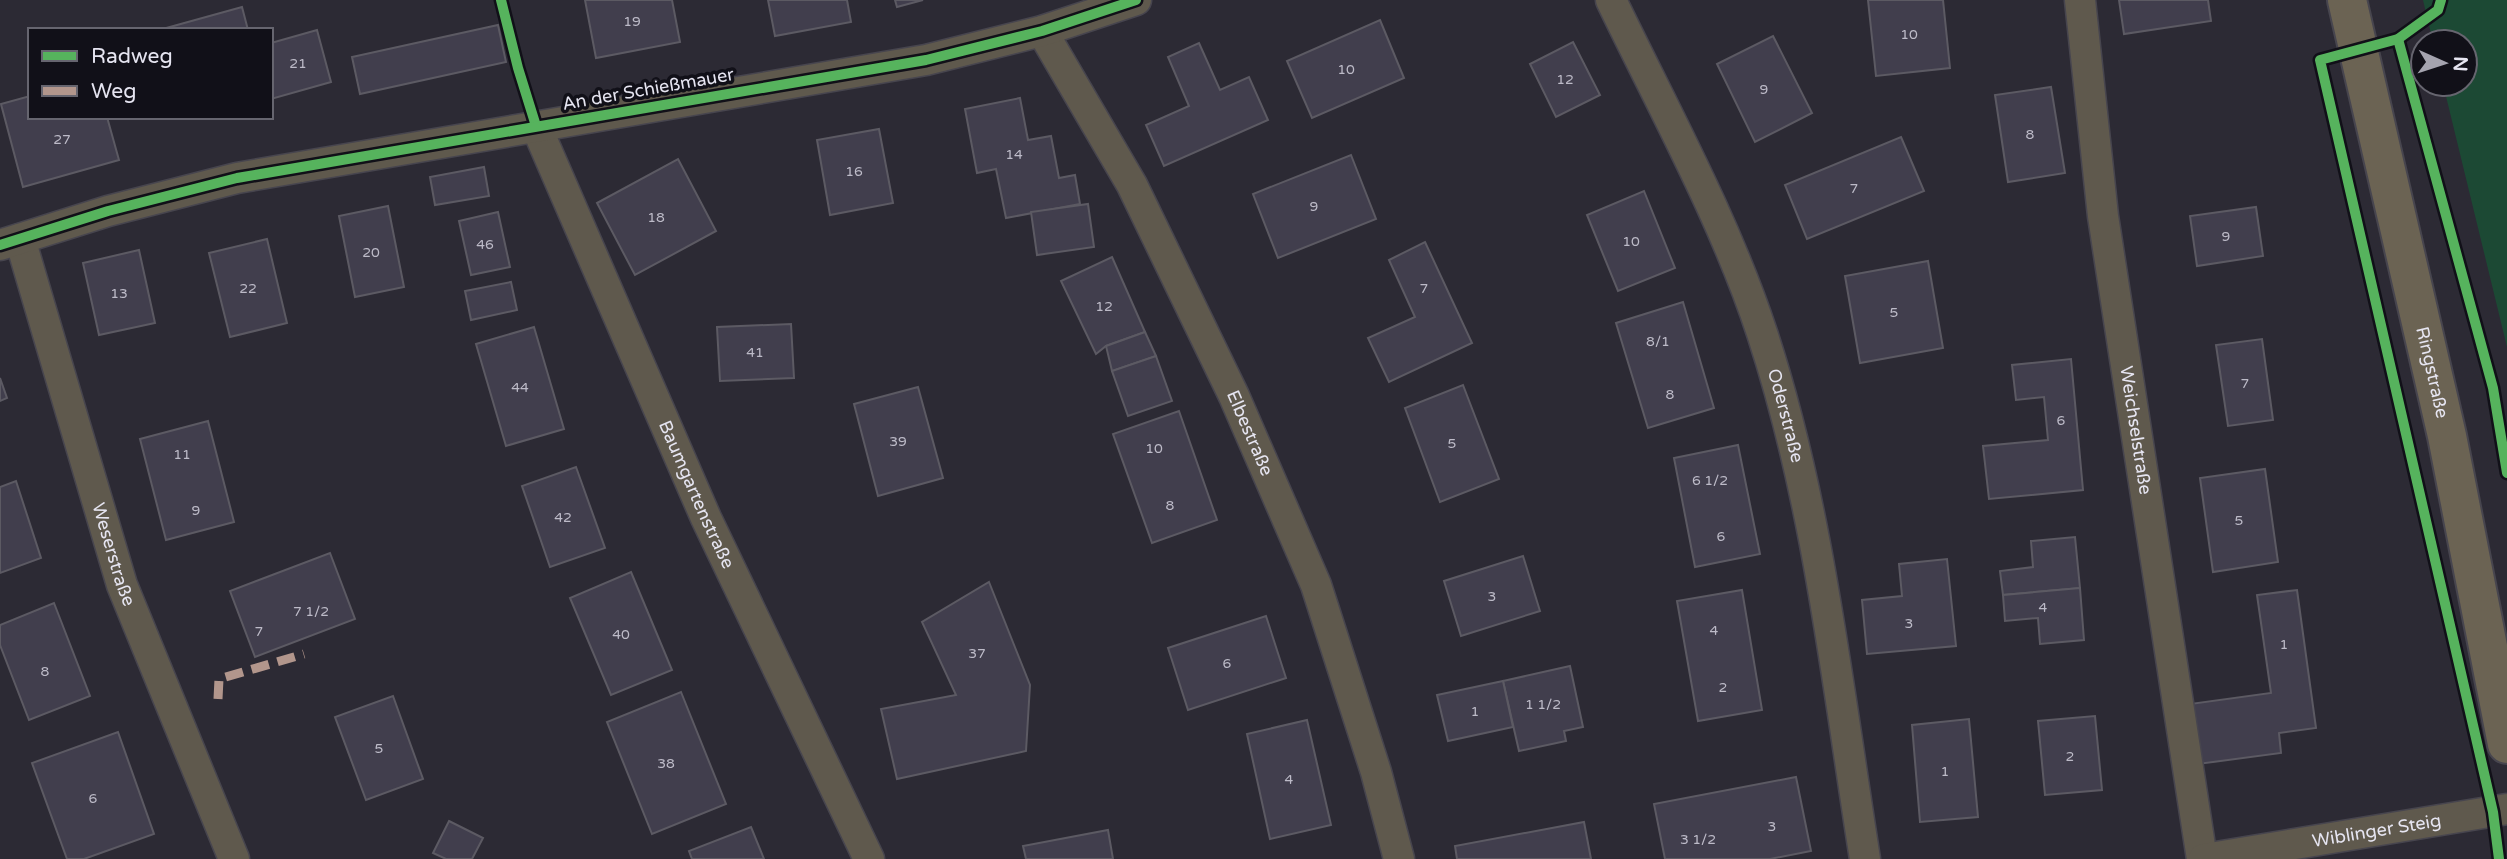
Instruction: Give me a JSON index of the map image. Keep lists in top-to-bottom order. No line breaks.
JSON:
{"streets":{"main road":["Ringstraße"],"street":["An der Schießmauer","Oderstraße","Weichselstraße","Elbestraße","Baumgartenstraße","Weserstraße","Wiblinger Steig"]},"crossings":[["An der Schießmauer","Elbestraße"],["An der Schießmauer","Baumgartenstraße"],["An der Schießmauer","Weserstraße"],["Weichselstraße","Wiblinger Steig"]],"house_numbers":["19","10","21","10","12","9","8","27","14","16","7","9","18","9","10","46","20","22","7","13","12","5","8/1","41","7","44","8","6","39","5","10","11","6 1/2","8","9","42","5","6","3","4","7 1/2","3","4","7","40","1","37","6","8","2","1 1/2","1","5","2","38","1","4","6","3","3 1/2"],"legend":["Radweg","Weg"],"north":"right"}
